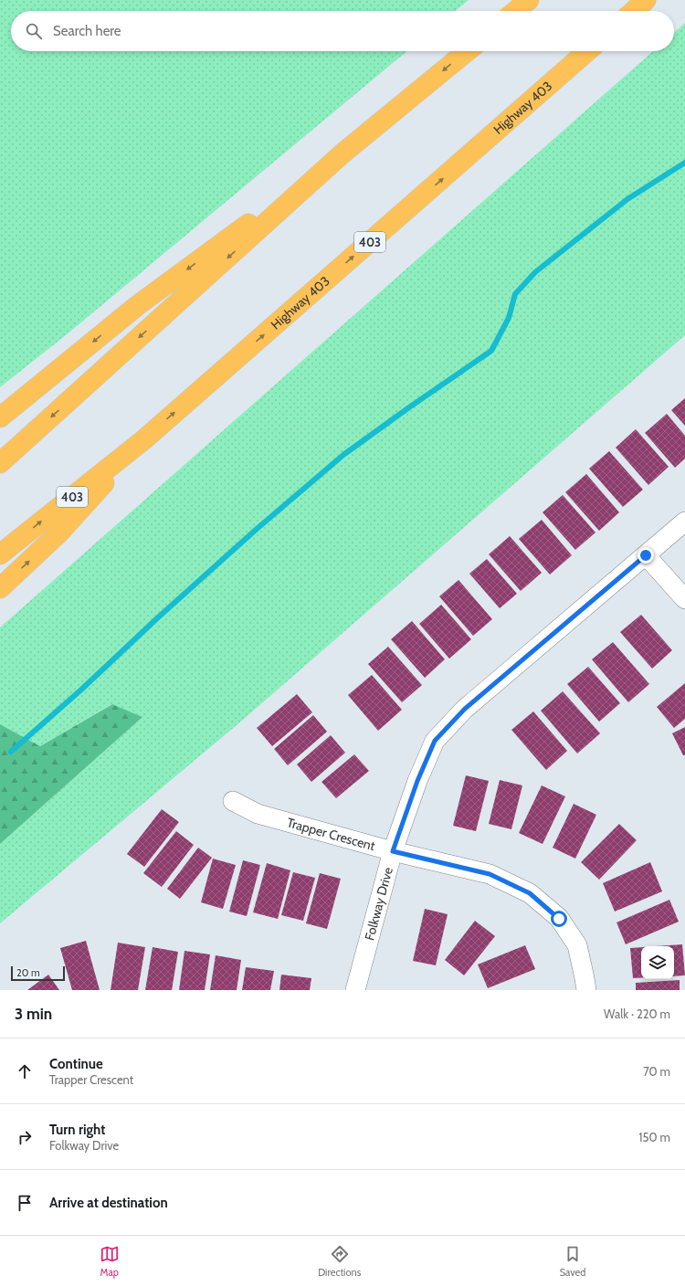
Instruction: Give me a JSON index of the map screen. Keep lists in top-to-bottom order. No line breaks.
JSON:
{"streets":{"highway":["Highway 403","403"],"street":["Trapper Crescent","Folkway Drive"]},"crossings":[["Trapper Crescent","Folkway Drive"]],"scale_bar":"20 m","page":{"search":"Search here","scale":"20 m","heading":["3 min","Walk · 220 m"],"list":[["Continue","Trapper Crescent","70 m"],["Turn right","Folkway Drive","150 m"],"Arrive at destination"],"nav":["Map","Directions","Saved"]}}
